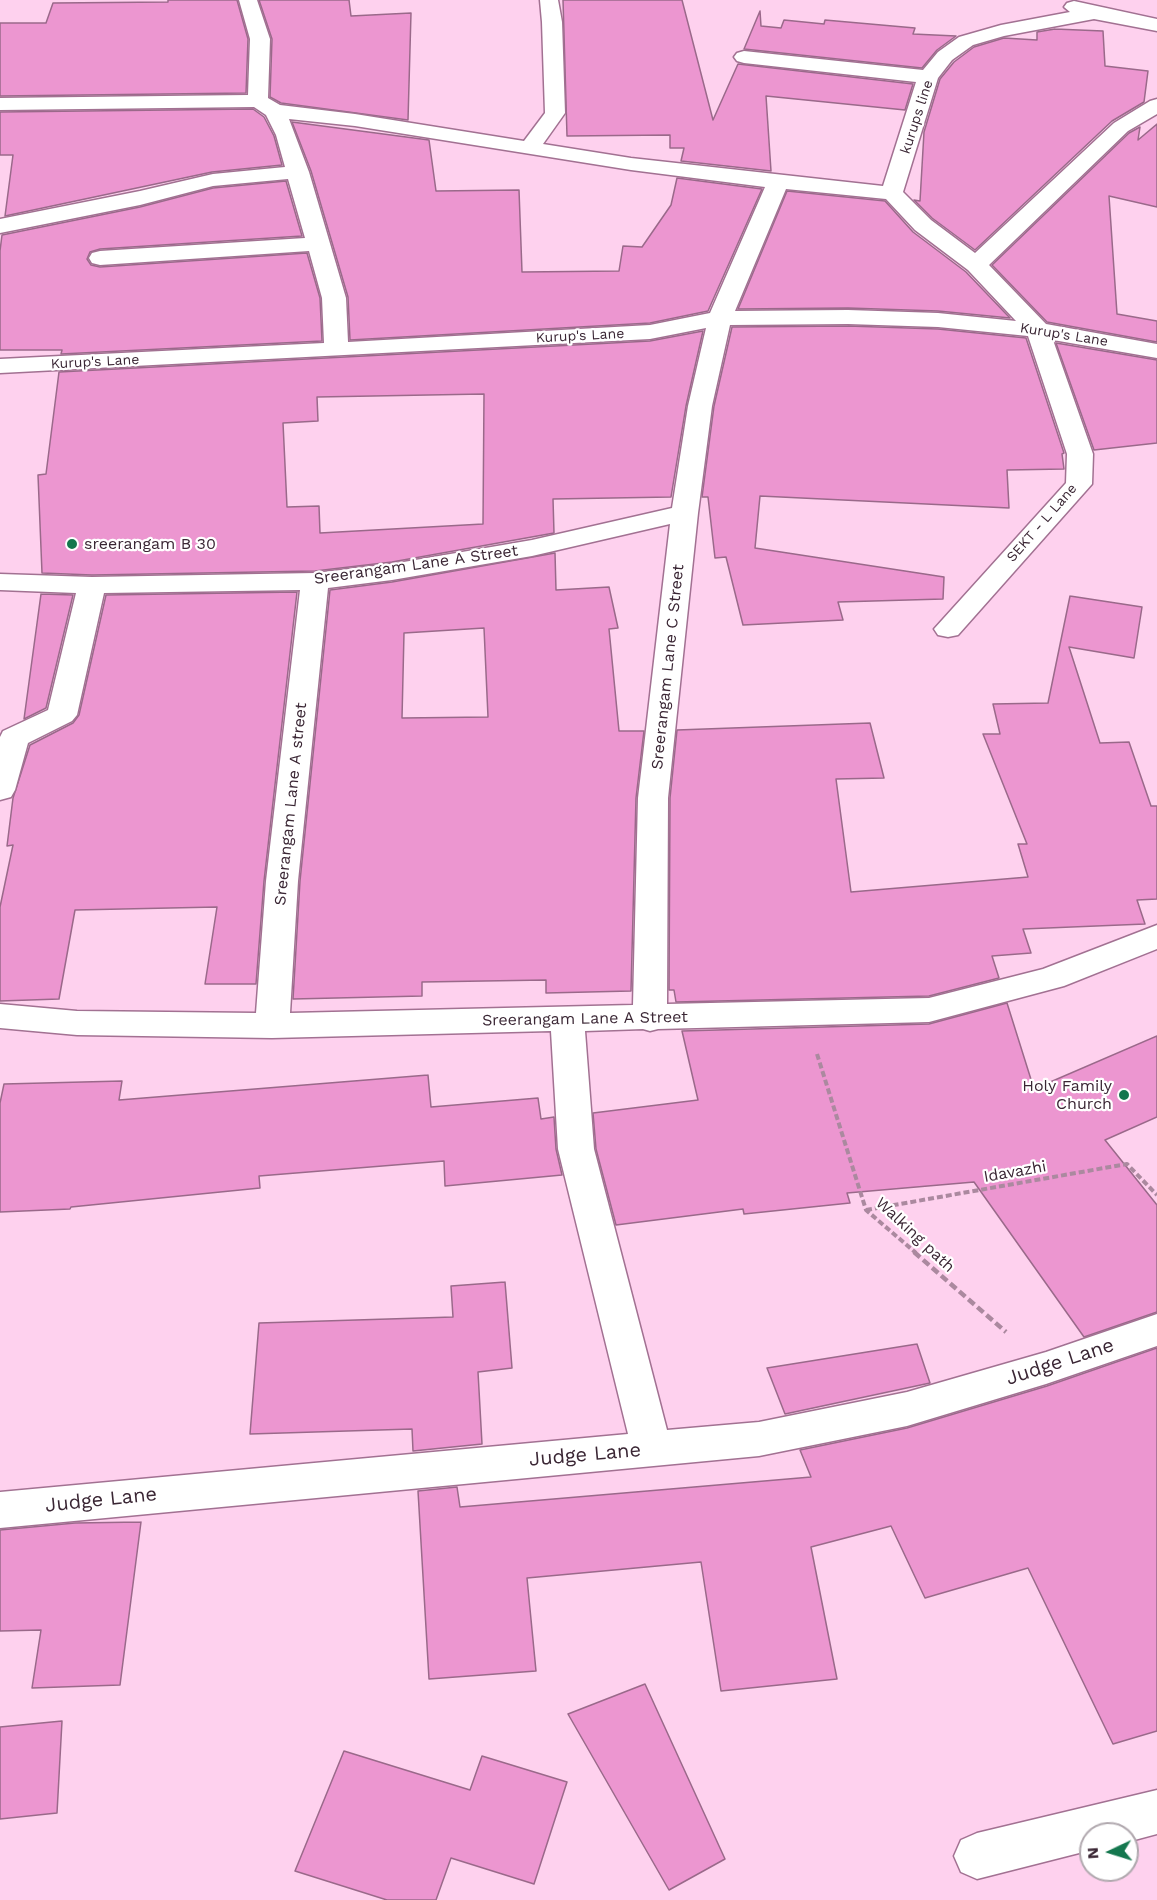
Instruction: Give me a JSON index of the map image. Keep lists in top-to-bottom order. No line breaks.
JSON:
{"streets":{"street":["kurups line","Kurup's Lane","SEKT - L Lane","Sreerangam Lane A Street","Sreerangam Lane C Street","Sreerangam Lane A street","Judge Lane"],"path":["Idavazhi","Walking path"]},"crossings":[["Kurup's Lane","SEKT - L Lane"],["Kurup's Lane","Sreerangam Lane C Street"],["Sreerangam Lane A Street","Sreerangam Lane C Street"],["Sreerangam Lane A Street","Sreerangam Lane A street"],["Sreerangam Lane A Street","Walking path"],["Idavazhi","Walking path"],["Walking path","Judge Lane"]],"places":["sreerangam B 30","Holy Family Church"],"north":"left"}
